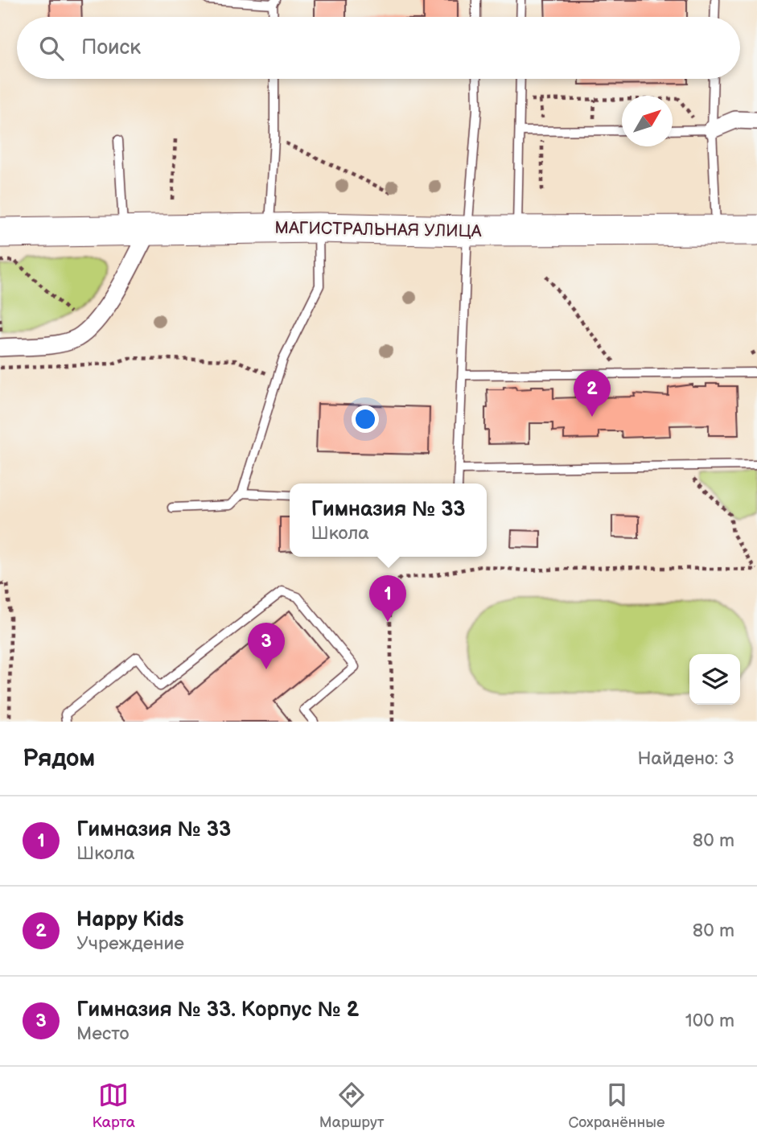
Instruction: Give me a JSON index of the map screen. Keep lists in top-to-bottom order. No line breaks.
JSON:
{"streets":{"highway":["МАГИСТРАЛЬНАЯ УЛИЦА"]},"north":"top right","page":{"search":"Поиск","pins":["2","1","3"],"popup":["Гимназия № 33","Школа"],"heading":["Рядом","Найдено: 3"],"list":[{"mark":"1","name":"Гимназия № 33","note":"Школа","value":"80 m"},{"mark":"2","name":"Happy Kids","note":"Учреждение","value":"80 m"},{"mark":"3","name":"Гимназия № 33. Корпус № 2","note":"Место","value":"100 m"}],"nav":["Карта","Маршрут","Сохранённые"]}}
